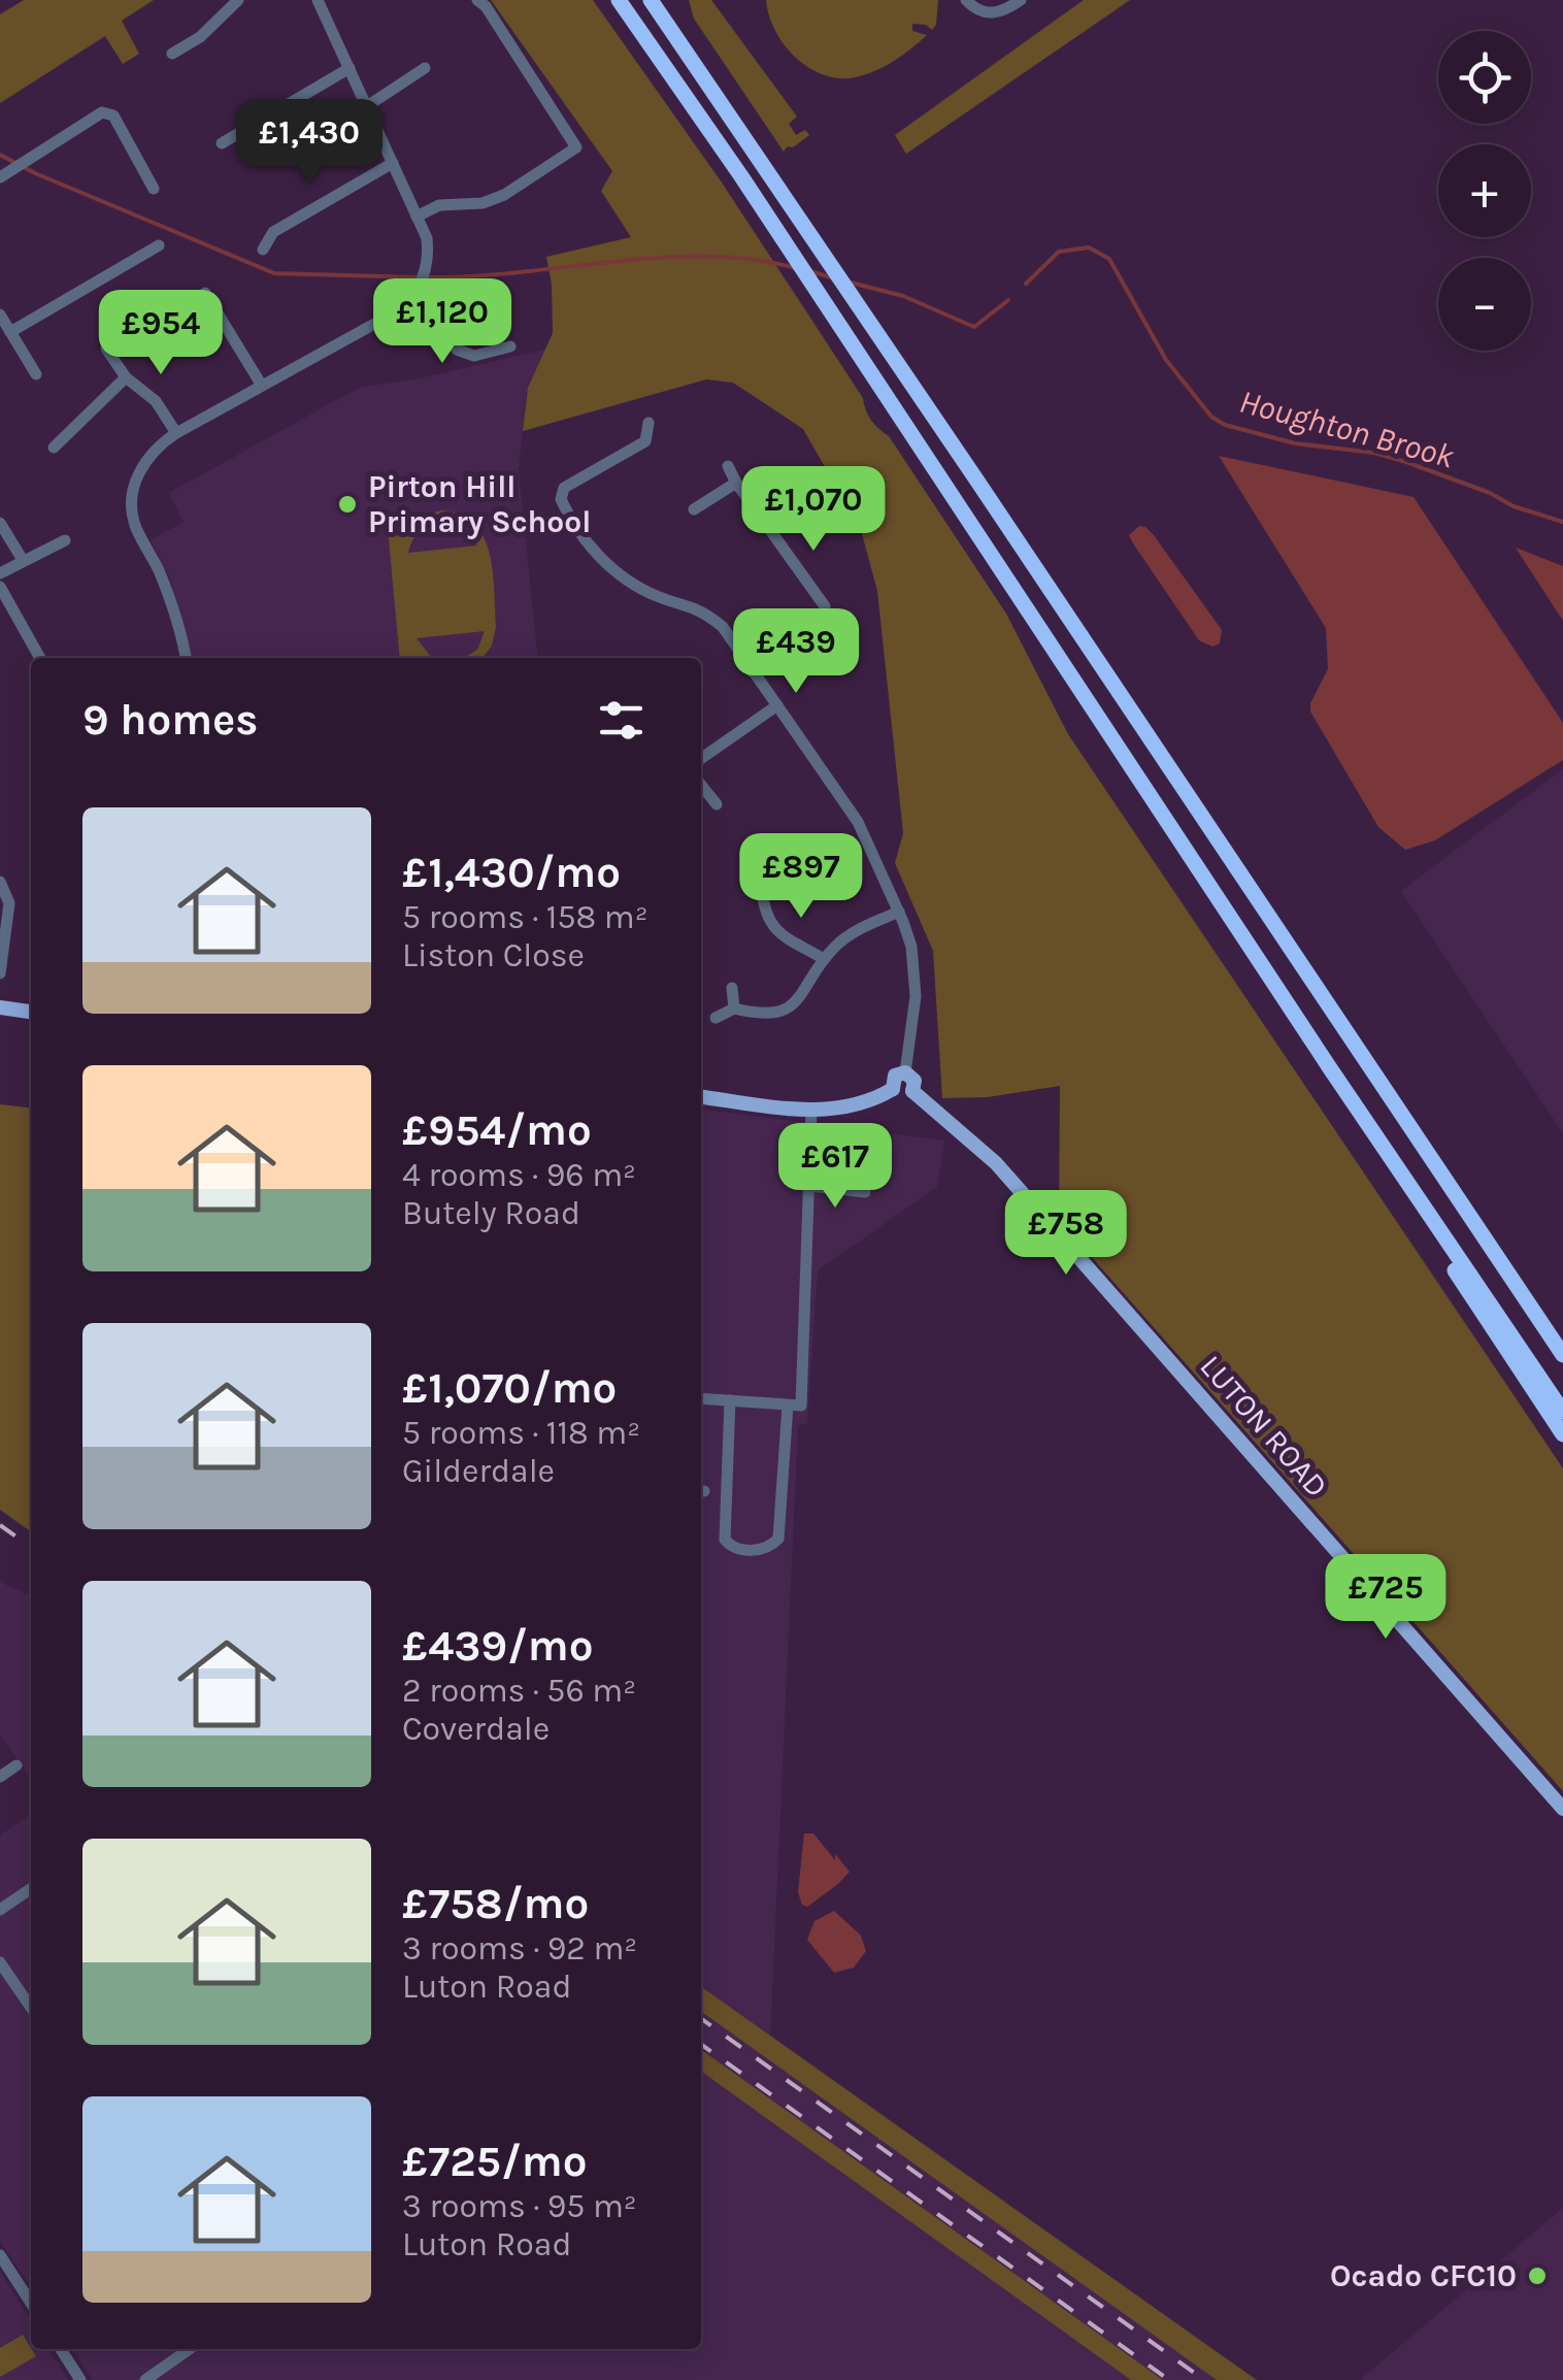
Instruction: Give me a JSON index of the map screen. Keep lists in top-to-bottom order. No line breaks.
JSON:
{"streets":{"main road":["LUTON ROAD"]},"water":["Houghton Brook"],"places":["Pirton Hill Primary School","Ocado CFC10"],"page":{"map_buttons":["+","−"],"price":["£1,430","£1,120","£954","£1,070","£439","£897","£617","£758","£725"],"heading":"9 homes","list":[{"name":"£1,430/mo","note":"5 rooms · 158 m² · Liston Close"},{"name":"£954/mo","note":"4 rooms · 96 m² · Butely Road"},{"name":"£1,070/mo","note":"5 rooms · 118 m² · Gilderdale"},{"name":"£439/mo","note":"2 rooms · 56 m² · Coverdale"},{"name":"£758/mo","note":"3 rooms · 92 m² · Luton Road"},{"name":"£725/mo","note":"3 rooms · 95 m² · Luton Road"}]}}
